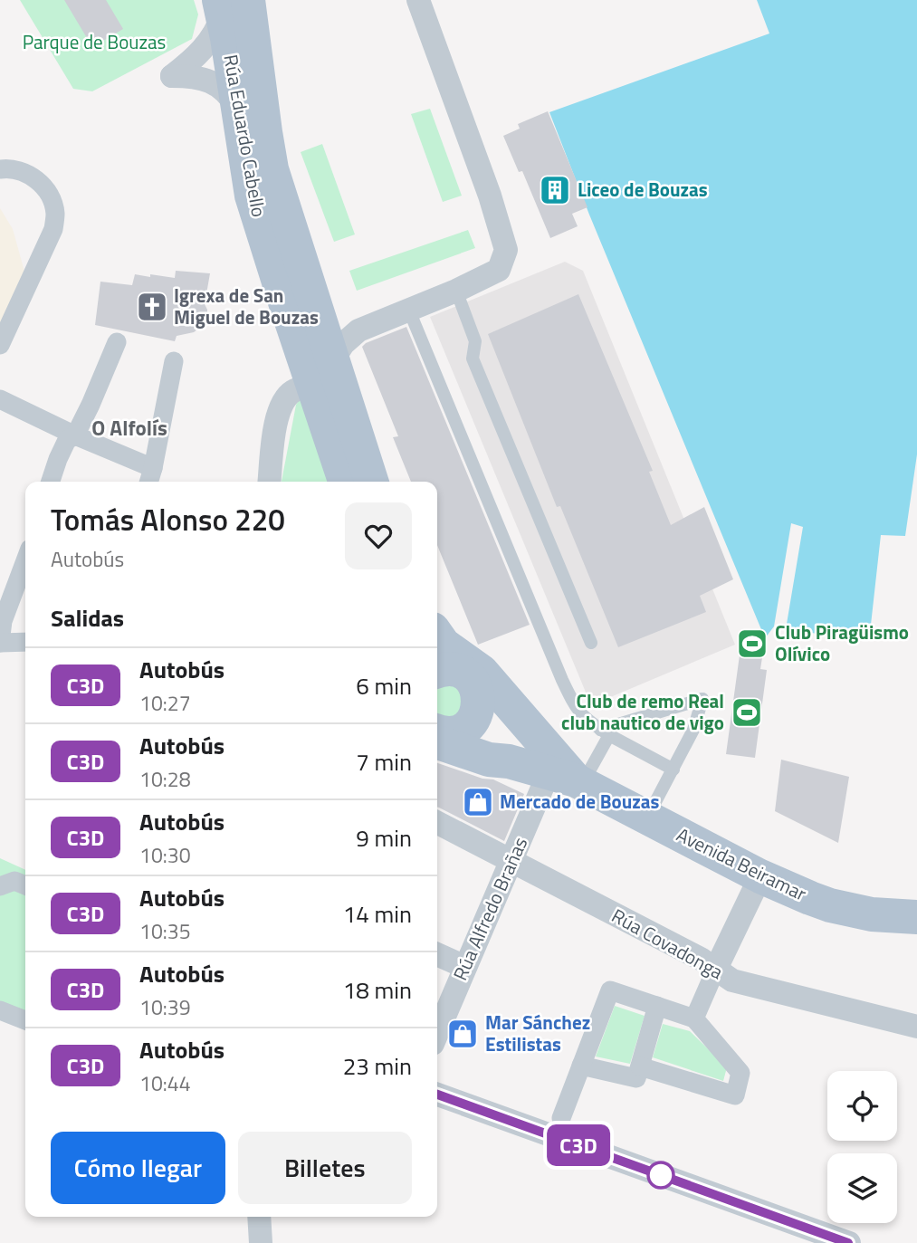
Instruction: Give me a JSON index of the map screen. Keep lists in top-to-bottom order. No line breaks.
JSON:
{"streets":{"main road":["Rúa Eduardo Cabello","Avenida Beiramar"],"street":["Rúa Alfredo Brañas","Rúa Covadonga"]},"crossings":[["Avenida Beiramar","Rúa Alfredo Brañas"],["Rúa Alfredo Brañas","Rúa Covadonga"]],"districts":["O Alfolís"],"parks":["Parque de Bouzas"],"places":{"building":["Liceo de Bouzas"],"church":["Igrexa de San Miguel de Bouzas"],"sports":["Club Piragüismo Olívico","Club de remo Real club nautico de vigo"],"shop":["Mercado de Bouzas","Mar Sánchez Estilistas"]},"lines":["bus line C3D"],"page":{"on_map":"C3D","heading":[["Tomás Alonso 220","Autobús"],"Salidas"],"list":[{"mark":"C3D","name":"Autobús","note":"10:27","value":"6 min"},{"mark":"C3D","name":"Autobús","note":"10:28","value":"7 min"},{"mark":"C3D","name":"Autobús","note":"10:30","value":"9 min"},{"mark":"C3D","name":"Autobús","note":"10:35","value":"14 min"},{"mark":"C3D","name":"Autobús","note":"10:39","value":"18 min"},{"mark":"C3D","name":"Autobús","note":"10:44","value":"23 min"}],"buttons":["Cómo llegar","Billetes"]}}
